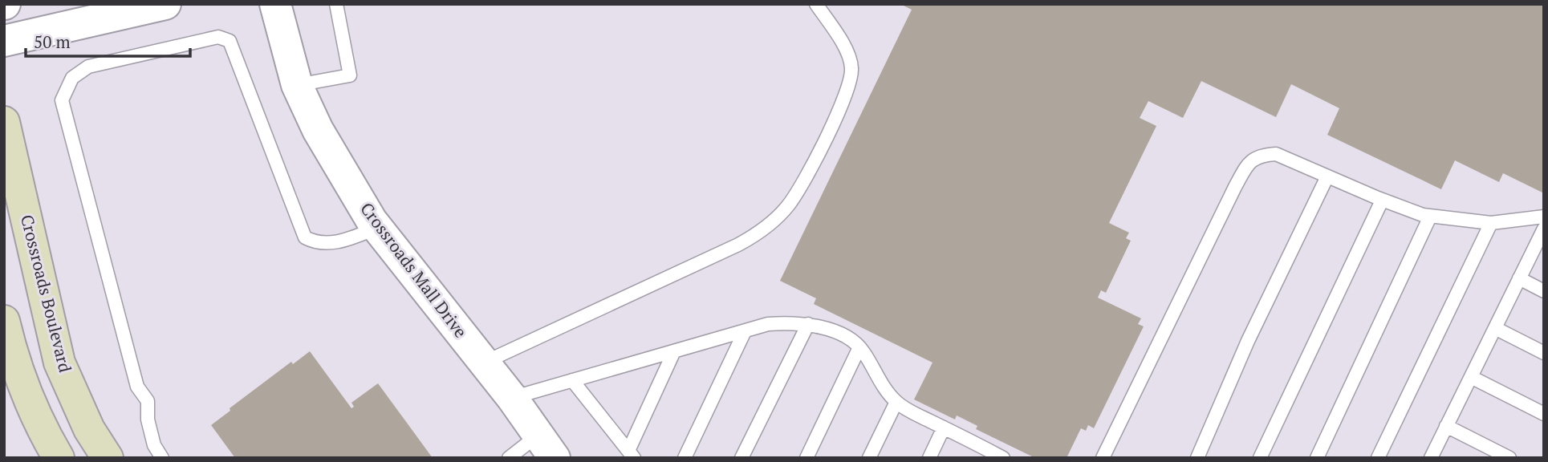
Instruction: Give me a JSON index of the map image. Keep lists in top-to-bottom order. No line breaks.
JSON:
{"streets":{"main road":["Crossroads Boulevard"],"street":["Crossroads Mall Drive"]},"scale_bar":"50 m"}
